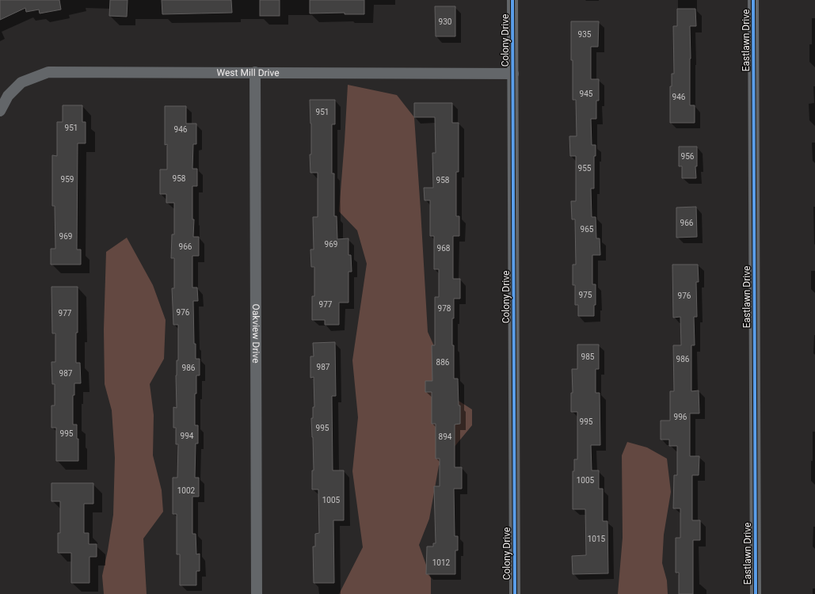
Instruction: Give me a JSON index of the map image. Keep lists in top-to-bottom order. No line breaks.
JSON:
{"streets":{"street":["Colony Drive","Eastlawn Drive","West Mill Drive","Oakview Drive"]},"crossings":[["Colony Drive","West Mill Drive"],["West Mill Drive","Oakview Drive"]],"house_numbers":["930","935","945","946","951","951","946","956","955","958","959","958","966","965","969","969","966","968","975","976","977","978","976","977","985","986","886","987","986","987","996","995","995","995","994","894","1005","1002","1005","1015","1012"]}
